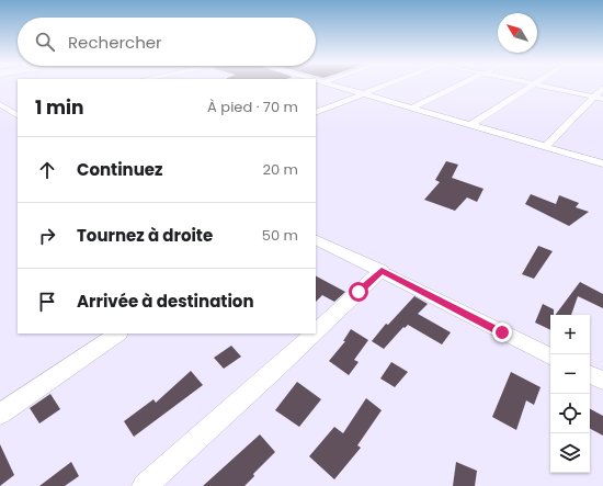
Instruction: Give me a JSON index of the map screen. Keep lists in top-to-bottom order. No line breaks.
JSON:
{"north":"top left","page":{"search":"Rechercher","heading":["1 min","À pied · 70 m"],"list":[["Continuez","20 m"],["Tournez à droite","50 m"],"Arrivée à destination"],"map_buttons":["+","−"]}}
